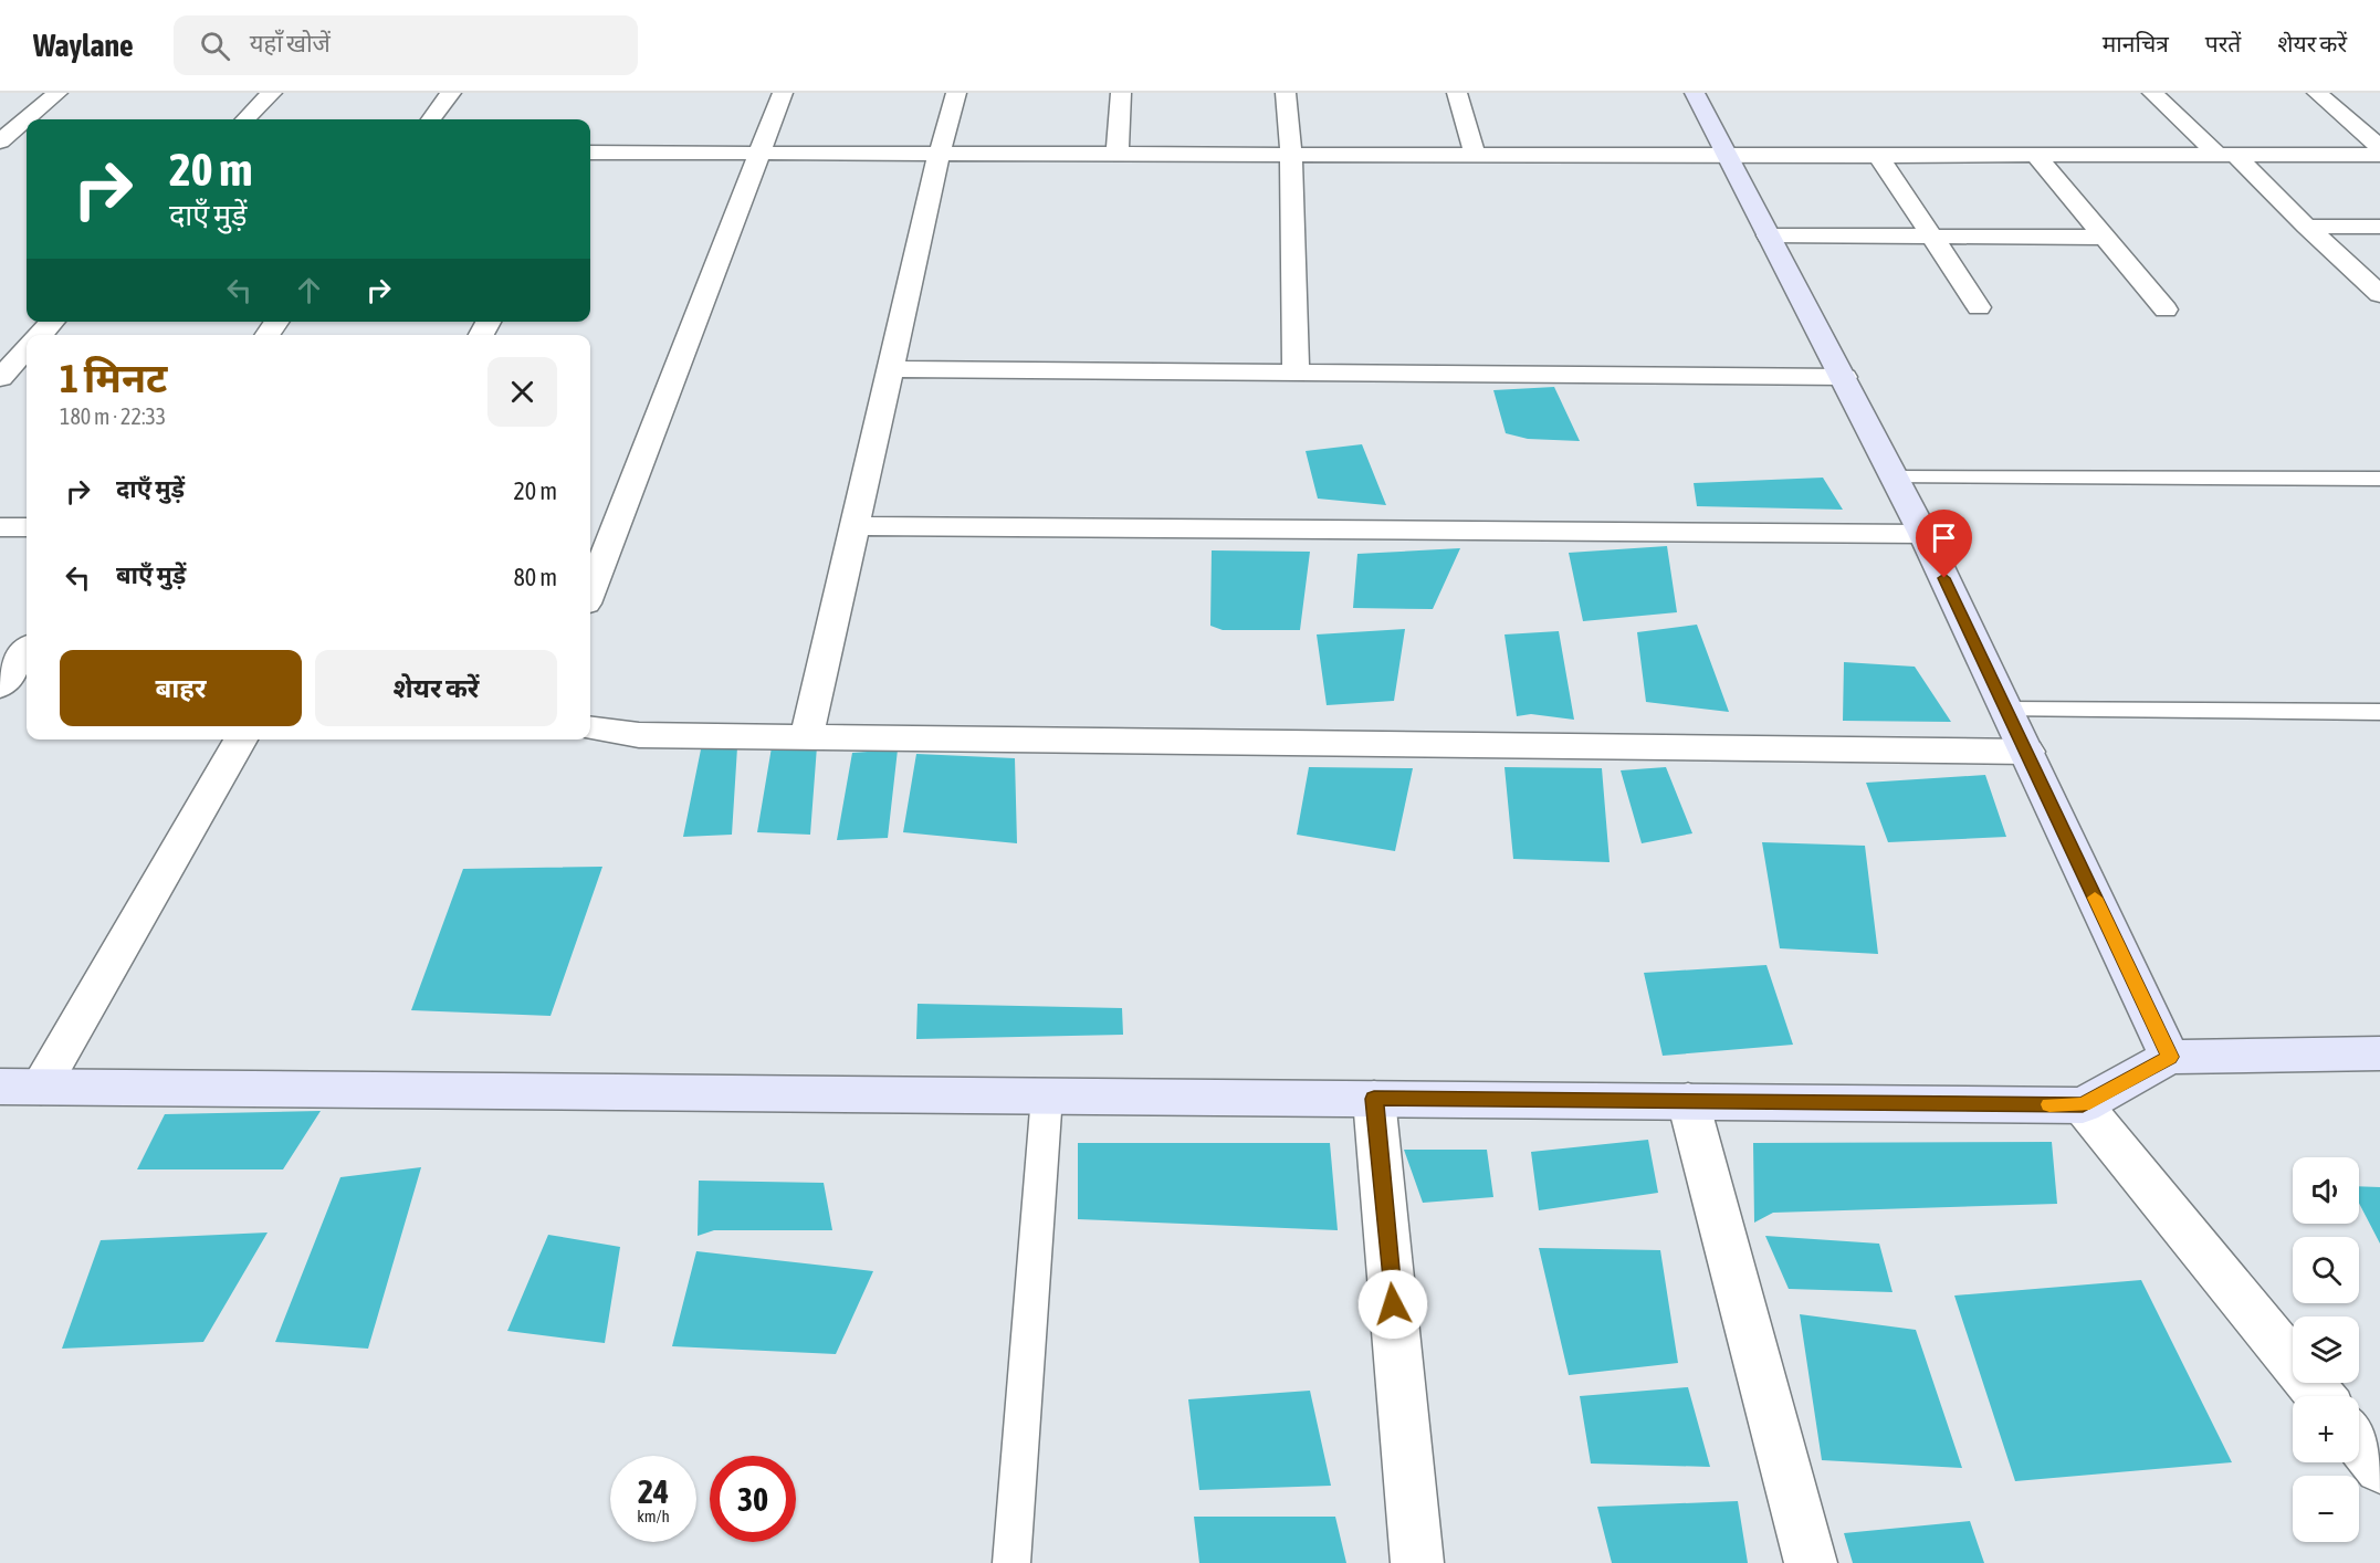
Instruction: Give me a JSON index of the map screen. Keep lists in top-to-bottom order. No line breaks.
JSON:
{"page":{"header":"Waylane","search":"यहाँ खोजें","nav":["मानचित्र","परतें","शेयर करें"],"turn":["20 m","दाएँ मुड़ें"],"heading":["1 मिनट","180 m · 22:33"],"list":[{"name":"दाएँ मुड़ें","value":"20 m"},{"name":"बाएँ मुड़ें","value":"80 m"}],"buttons":["बाहर","शेयर करें"],"map_buttons":["+","−"],"speed":"24 km/h","limit":"30"}}
